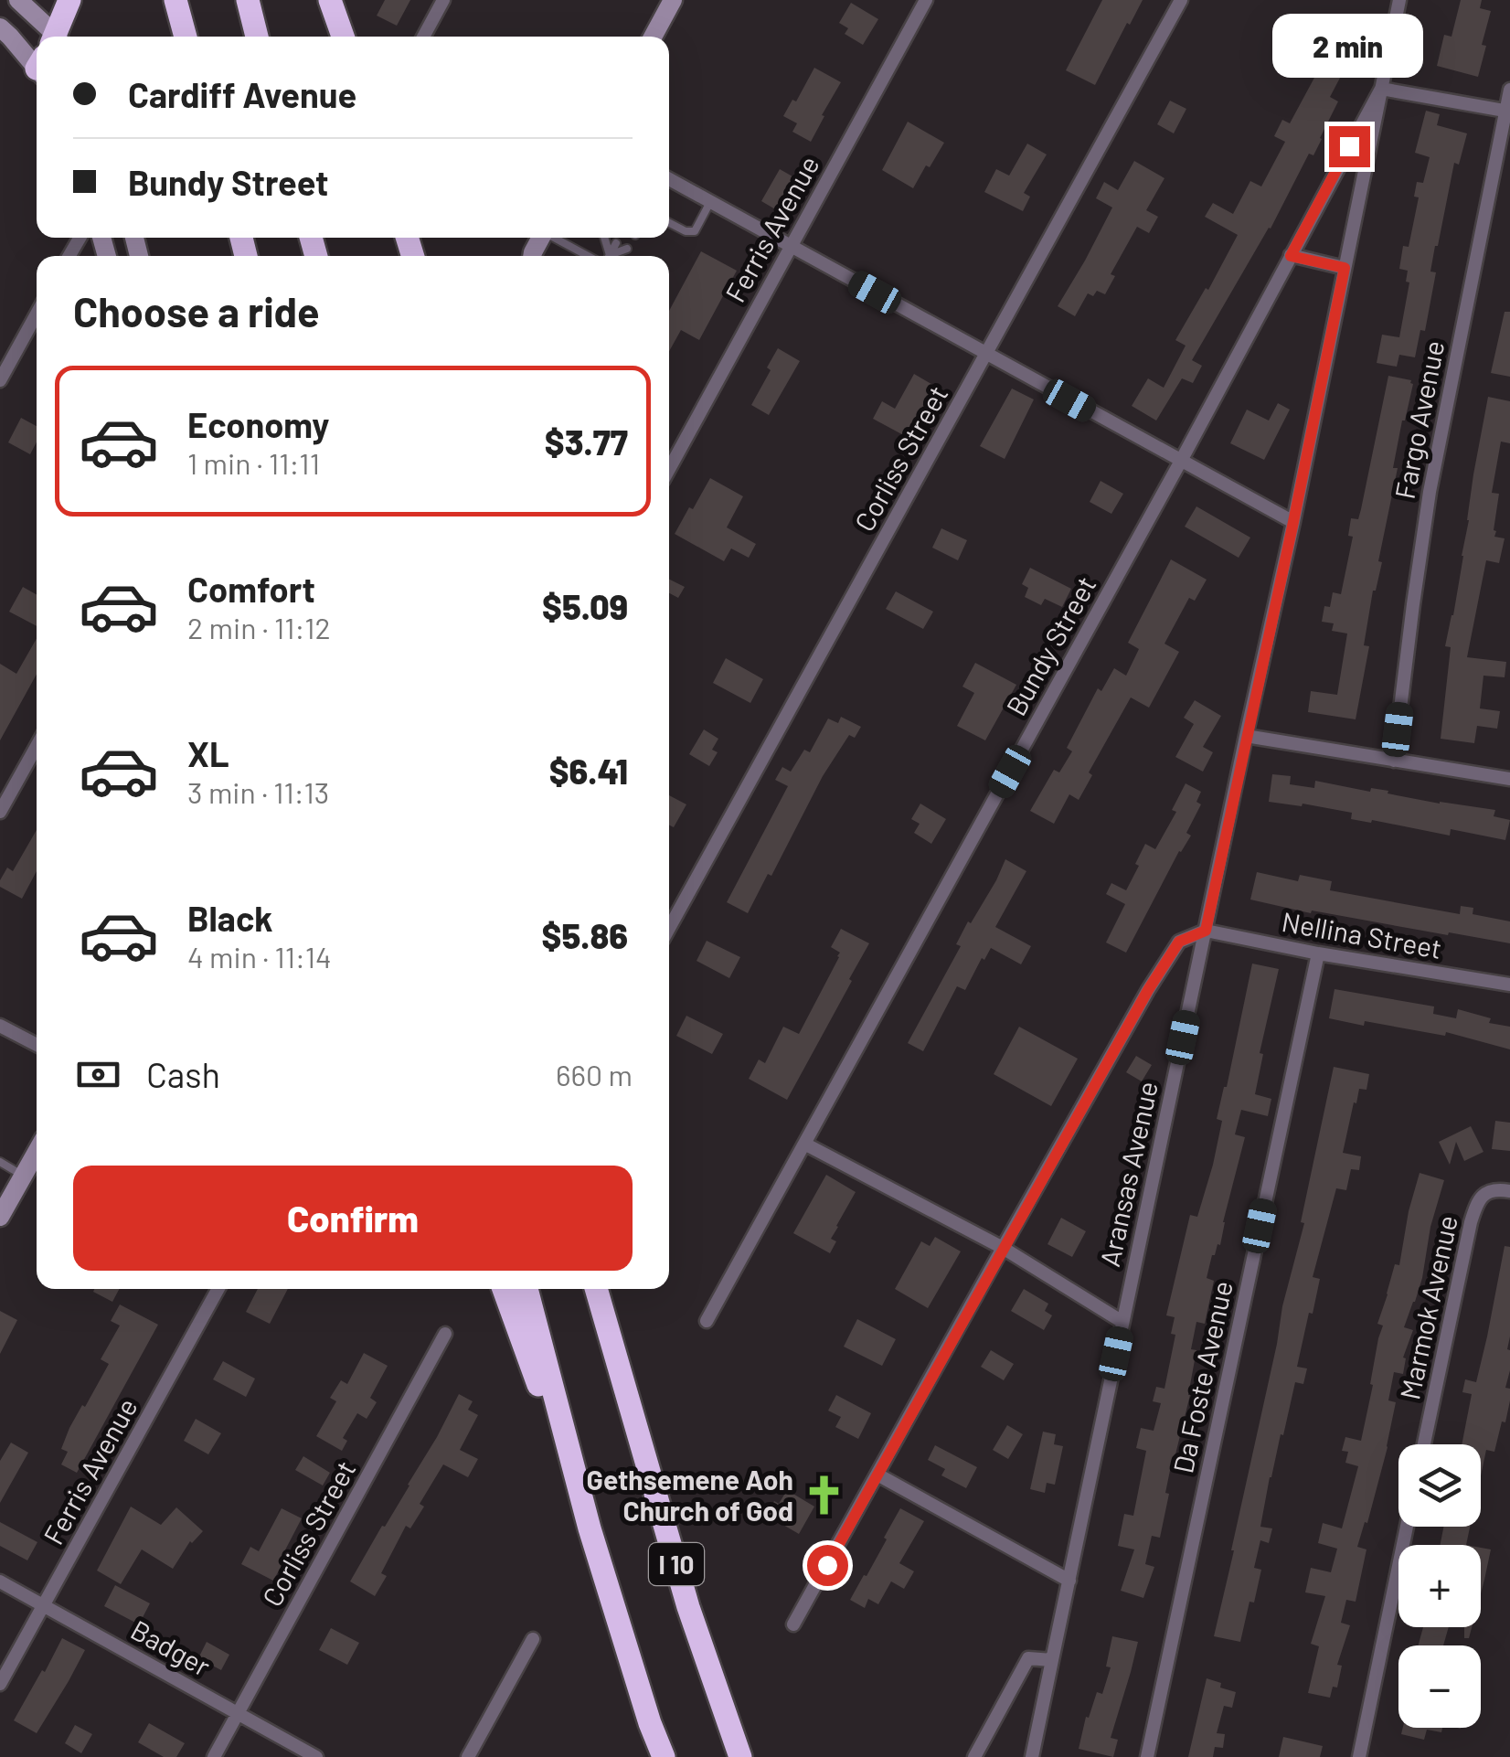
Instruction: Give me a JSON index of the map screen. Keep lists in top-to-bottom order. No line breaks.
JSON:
{"streets":{"highway":["I 10"],"street":["Ferris Avenue","Fargo Avenue","Corliss Street","Bundy Street","Nellina Street","Aransas Avenue","Marmok Avenue","Da Foste Avenue","Badger"]},"crossings":[["Ferris Avenue","Badger"],["Corliss Street","Badger"],["Bundy Street","Aransas Avenue"],["Nellina Street","Aransas Avenue"],["Nellina Street","Da Foste Avenue"]],"places":{"church":["Gethsemene Aoh Church of God"]},"page":{"bubble":"2 min","banner":["Cardiff Avenue","Bundy Street"],"heading":"Choose a ride","list":[{"name":"Economy","note":"1 min · 11:11","value":"$3.77"},{"name":"Comfort","note":"2 min · 11:12","value":"$5.09"},{"name":"XL","note":"3 min · 11:13","value":"$6.41"},{"name":"Black","note":"4 min · 11:14","value":"$5.86"}],"pay":["Cash","660 m"],"buttons":"Confirm","map_buttons":["+","−"]}}
